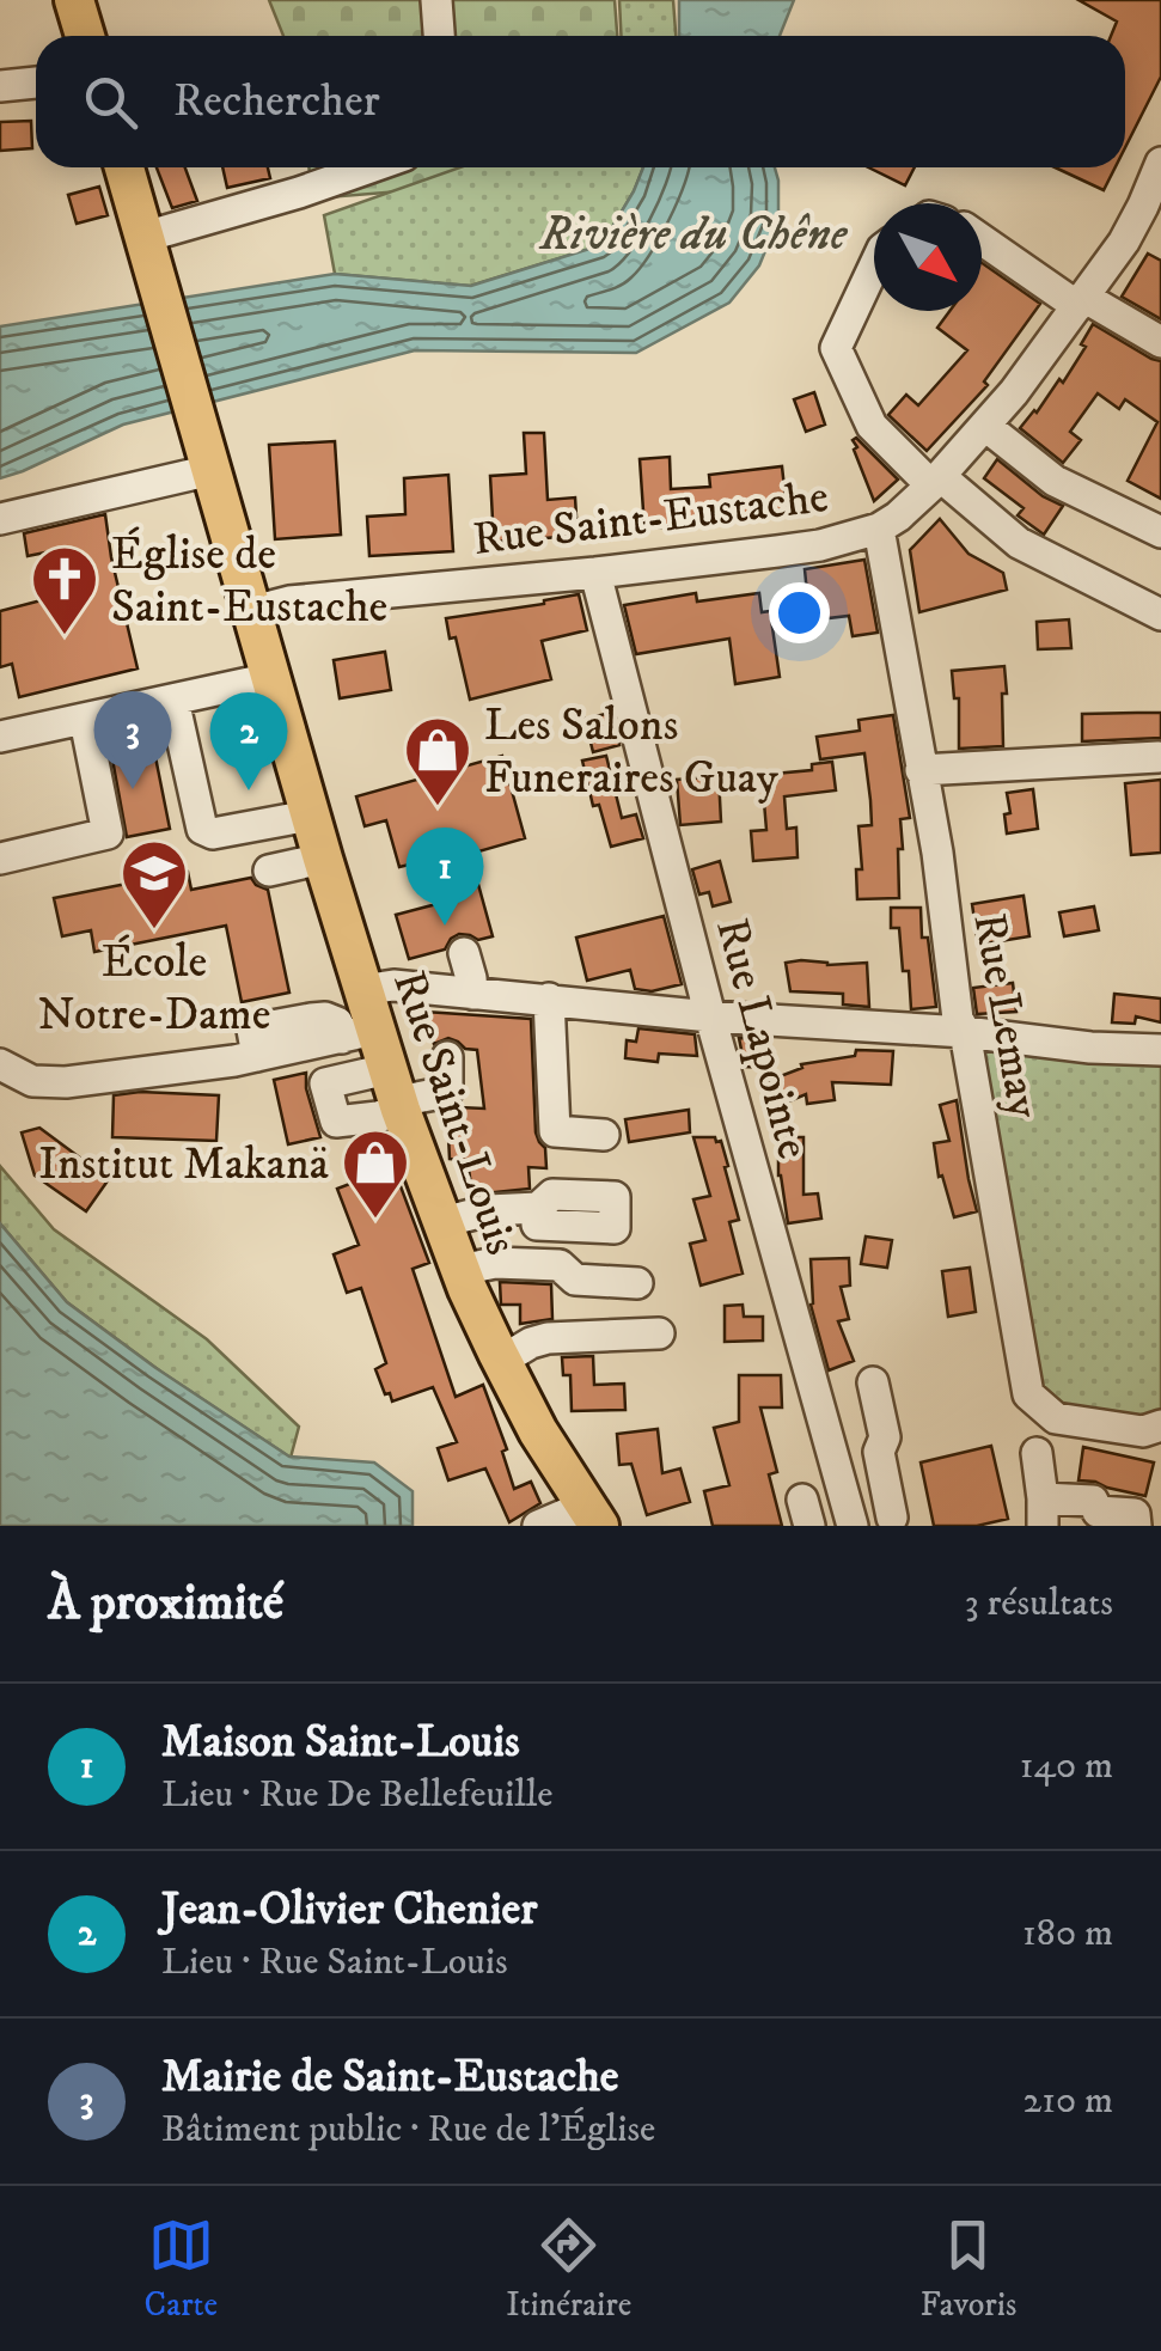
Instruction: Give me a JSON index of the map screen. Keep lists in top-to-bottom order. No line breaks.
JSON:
{"streets":{"main road":["Rue Saint-Louis"],"street":["Rue Saint-Eustache","Rue Lemay","Rue Lapointe"]},"crossings":[["Rue Saint-Eustache","Rue Lemay"],["Rue Saint-Eustache","Rue Lapointe"],["Rue Saint-Eustache","Rue Saint-Louis"]],"water":["Rivière du Chêne"],"places":{"church":["Église de Saint-Eustache"],"shop":["Les Salons Funeraires Guay","Institut Makanä"],"school or university":["École Notre-Dame"]},"north":"bottom right","page":{"search":"Rechercher","pins":["3","2","1"],"heading":["À proximité","3 résultats"],"list":[{"mark":"1","name":"Maison Saint-Louis","note":"Lieu · Rue De Bellefeuille","value":"140 m"},{"mark":"2","name":"Jean-Olivier Chenier","note":"Lieu · Rue Saint-Louis","value":"180 m"},{"mark":"3","name":"Mairie de Saint-Eustache","note":"Bâtiment public · Rue de l'Église","value":"210 m"}],"nav":["Carte","Itinéraire","Favoris"]}}
